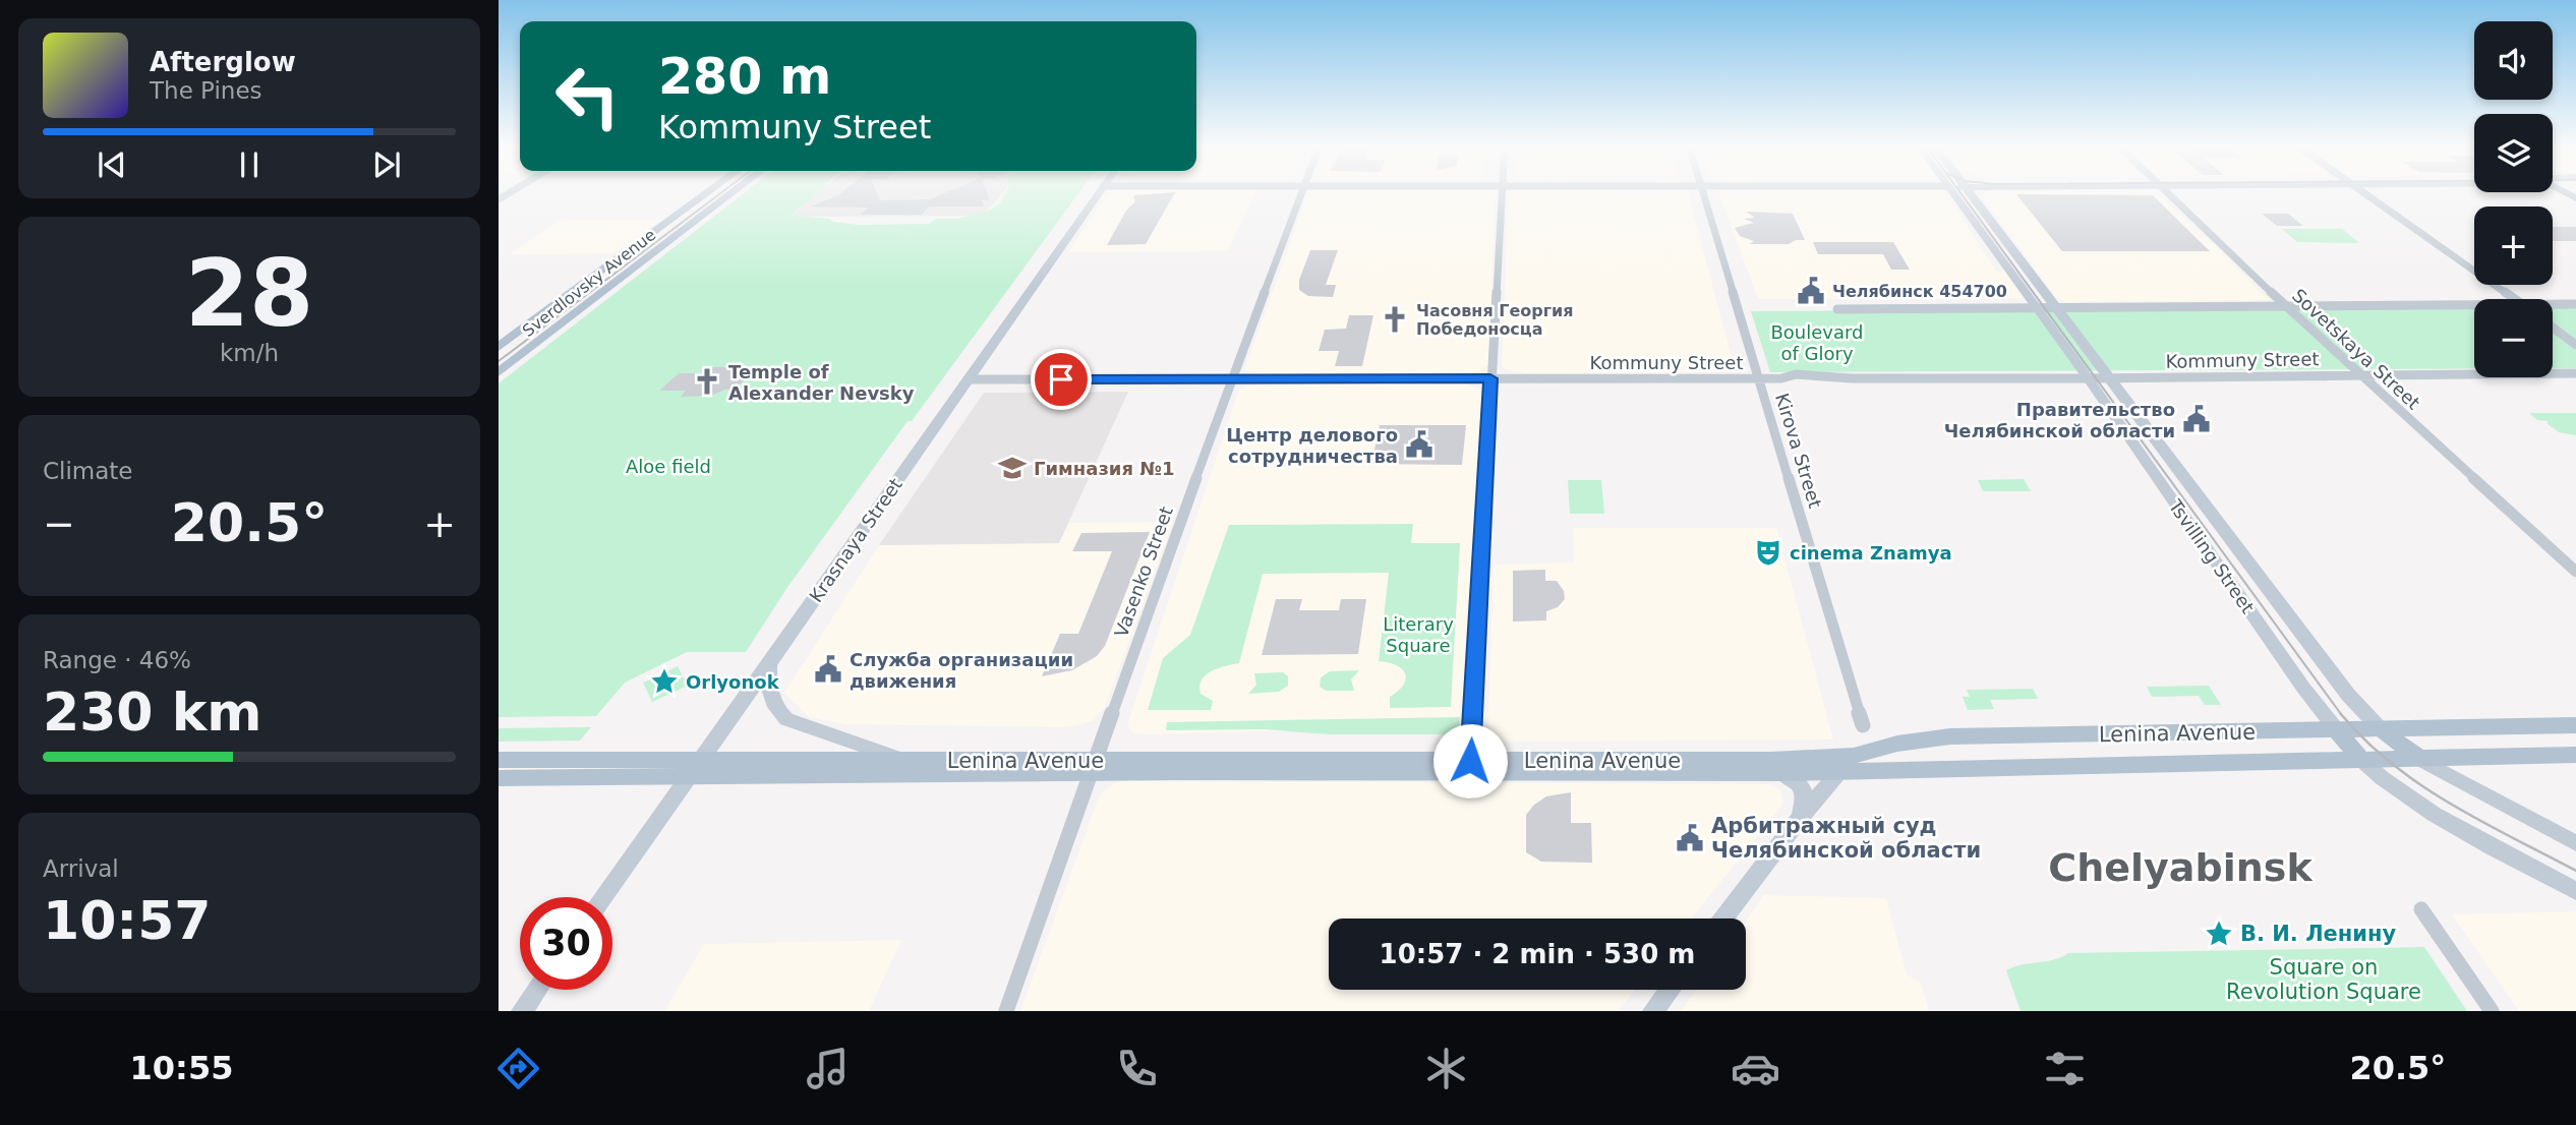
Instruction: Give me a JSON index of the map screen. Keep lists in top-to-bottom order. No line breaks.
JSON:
{"streets":{"main road":["Sverdlovsky Avenue","Krasnaya Street","Tsvilling Street","Lenina Avenue"],"street":["Sovetskaya Street","Kommuny Street","Kirova Street","Vasenko Street"]},"crossings":[["Sovetskaya Street","Kommuny Street"],["Kommuny Street","Kirova Street"],["Kommuny Street","Krasnaya Street"],["Kommuny Street","Tsvilling Street"],["Kommuny Street","Vasenko Street"],["Krasnaya Street","Lenina Avenue"],["Tsvilling Street","Lenina Avenue"],["Vasenko Street","Lenina Avenue"]],"districts":["Chelyabinsk"],"parks":["Boulevard of Glory","Aloe field","Literary Square","Square on Revolution Square"],"places":{"public building":["Челябинск 454700","Правительство Челябинской области","Центр делового сотрудничества","Служба организации движения","Арбитражный суд Челябинской области"],"church":["Часовня Георгия Победоносца","Temple of Alexander Nevsky"],"school or university":["Гимназия №1"],"theatre":["cinema Znamya"],"place":["Orlyonok","В. И. Ленину"]},"page":{"map_buttons":["+","−"],"turn":["280 m","Kommuny Street"],"song":["Afterglow","The Pines"],"tile":[["28","km/h"],"Climate",["Range · 46%","230 km"],["Arrival","10:57"]],"heat":["−","20.5°","+"],"limit":"30","trip":"10:57 · 2 min · 530 m","tabs":["10:55","20.5°"]}}
